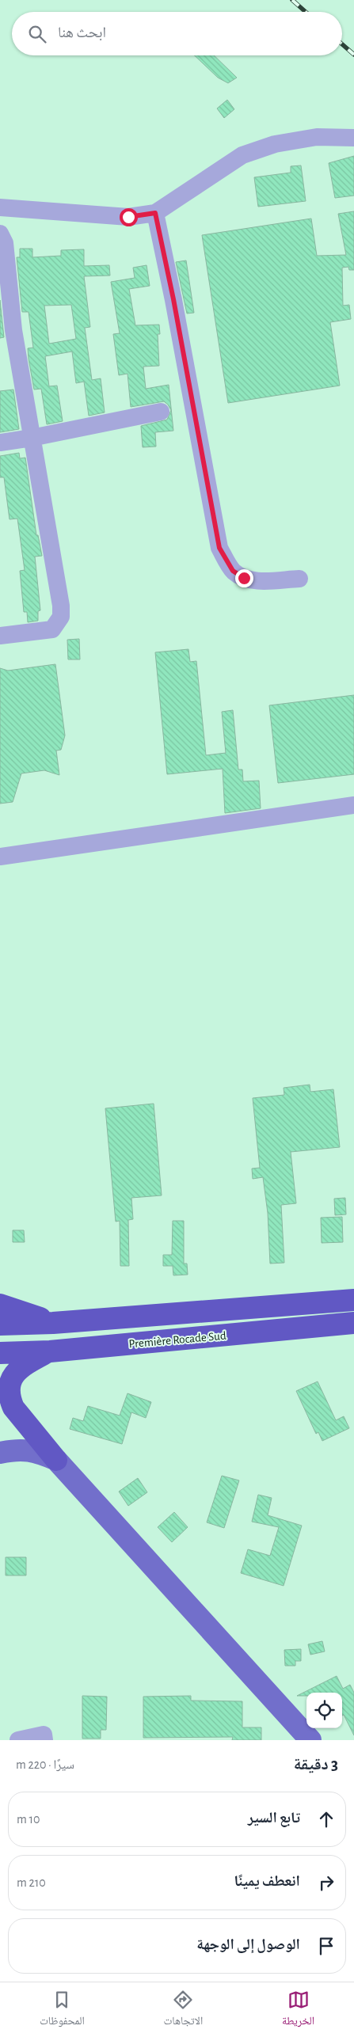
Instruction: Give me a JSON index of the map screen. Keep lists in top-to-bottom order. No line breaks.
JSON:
{"streets":{"highway":["Première Rocade Sud"]},"page":{"search":"ابحث هنا","heading":["3 دقيقة","سيرًا · 220 m"],"list":[["تابع السير","10 m"],["انعطف يمينًا","210 m"],"الوصول إلى الوجهة"],"nav":["الخريطة","الاتجاهات","المحفوظات"]}}
